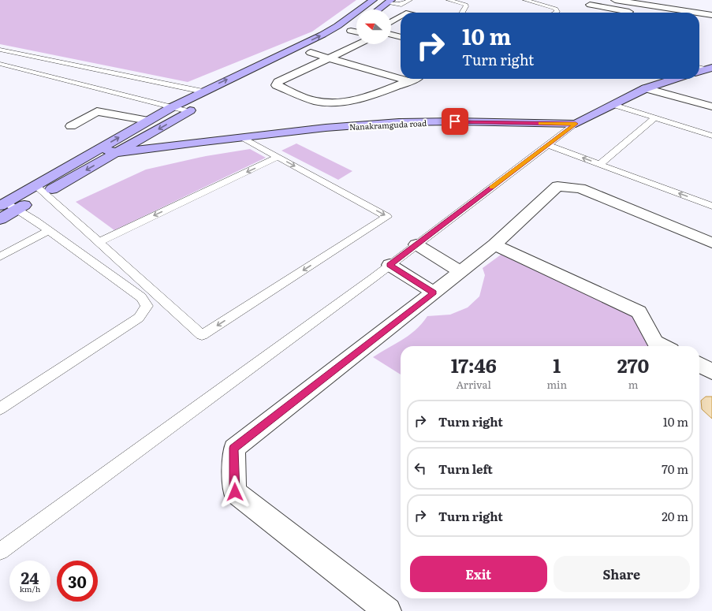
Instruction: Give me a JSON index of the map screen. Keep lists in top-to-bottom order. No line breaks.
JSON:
{"streets":{"main road":["Nanakramguda road"]},"north":"left","page":{"turn":["10 m","Turn right"],"eta":["17:46","Arrival","1","min","270","m"],"list":[{"name":"Turn right","value":"10 m"},{"name":"Turn left","value":"70 m"},{"name":"Turn right","value":"20 m"}],"buttons":["Exit","Share"],"speed":"24 km/h","limit":"30"}}
